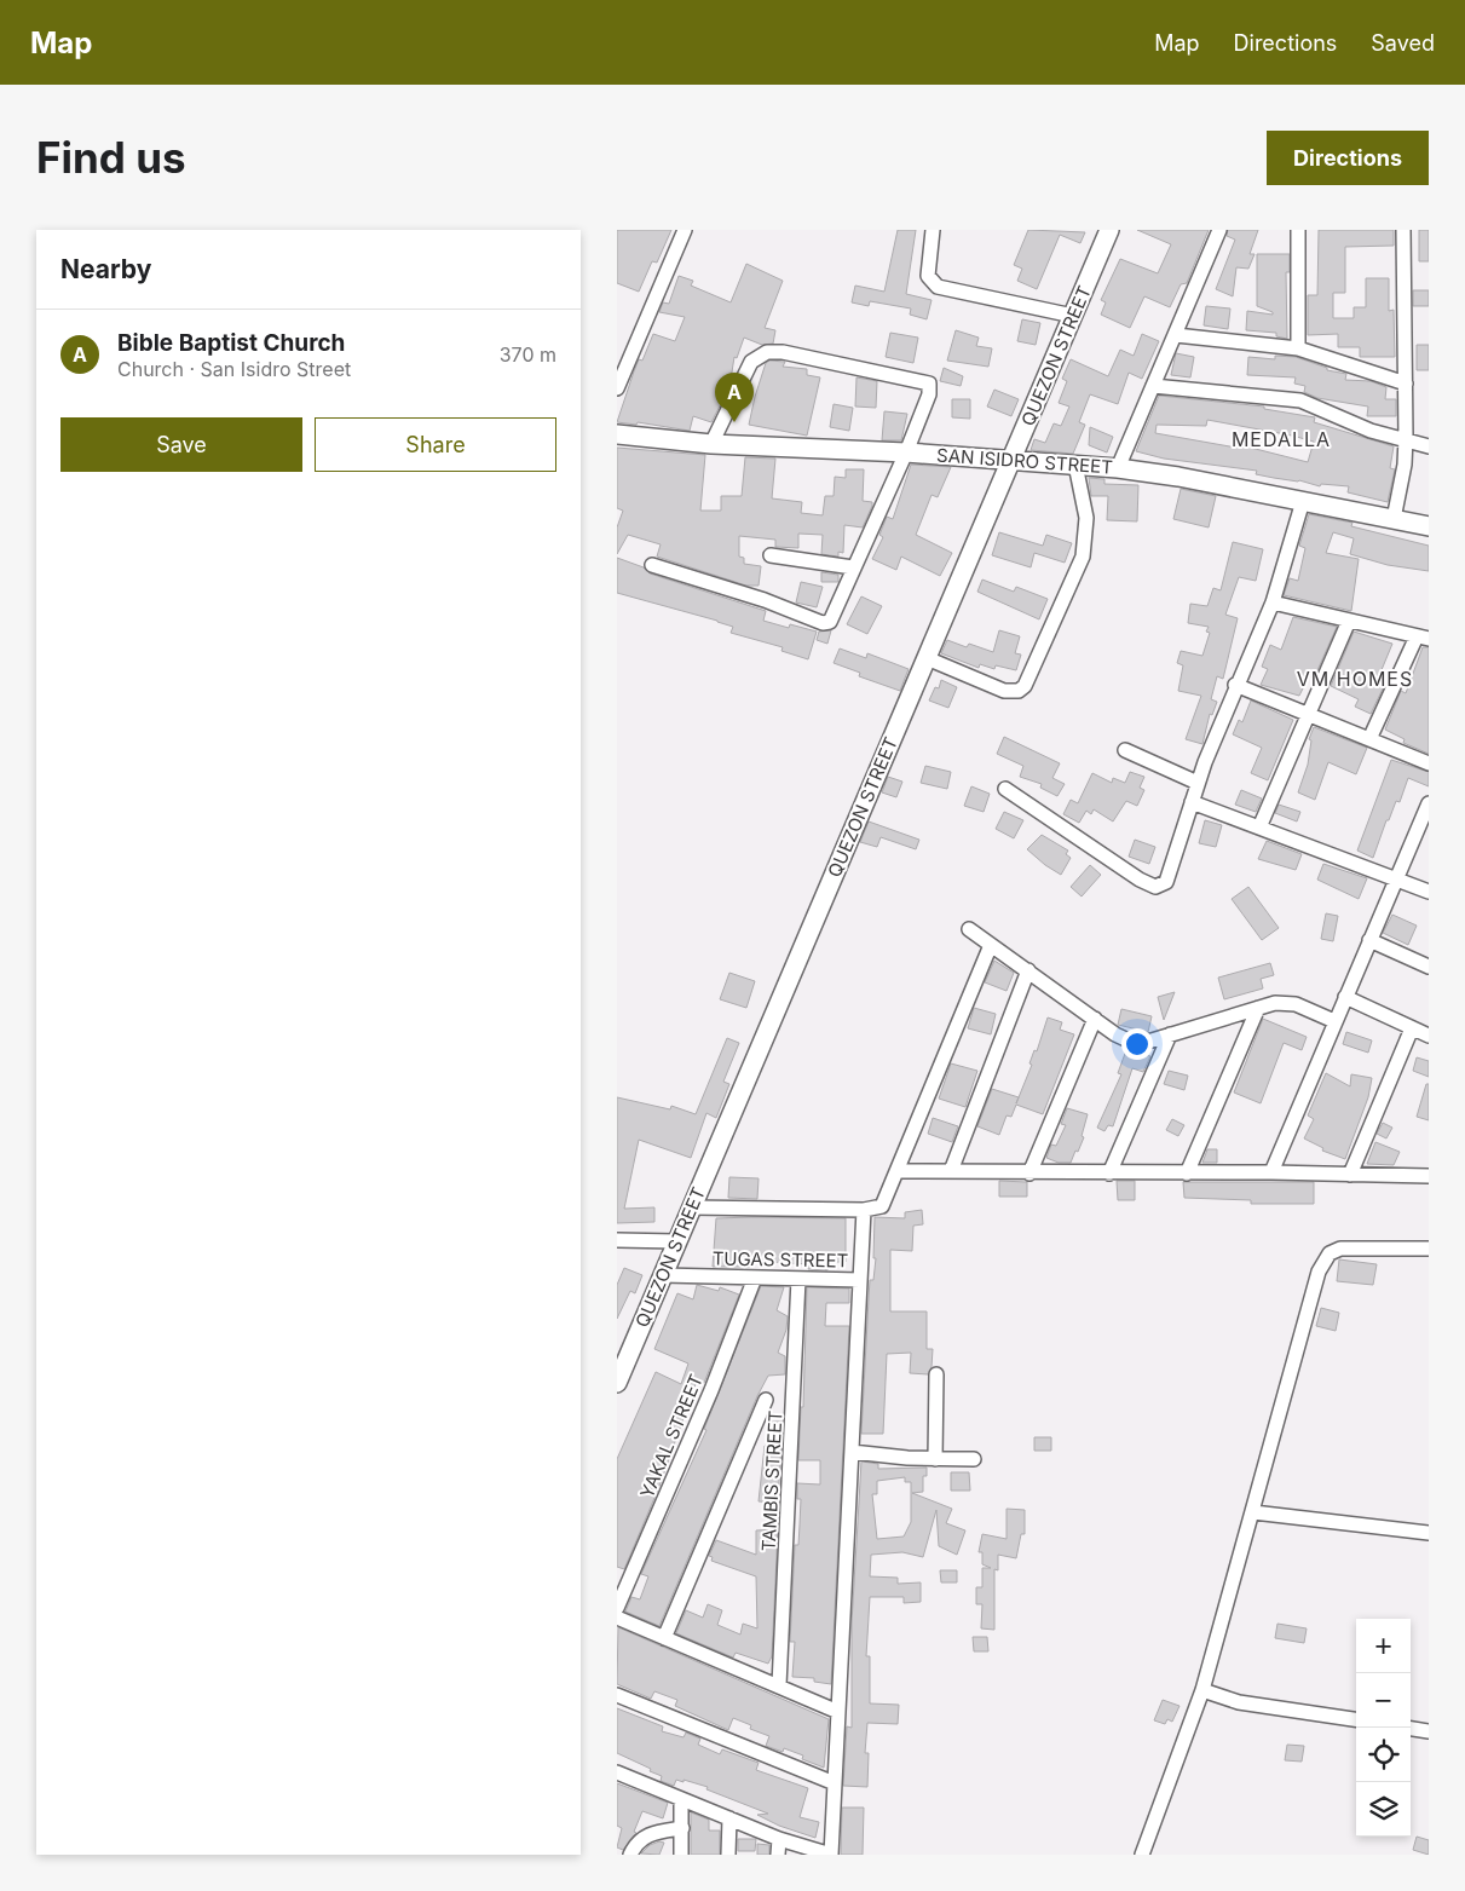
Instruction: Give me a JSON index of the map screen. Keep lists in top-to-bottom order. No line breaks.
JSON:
{"streets":{"street":["QUEZON STREET","SAN ISIDRO STREET","TUGAS STREET","YAKAL STREET","TAMBIS STREET"]},"crossings":[["QUEZON STREET","SAN ISIDRO STREET"],["QUEZON STREET","TUGAS STREET"],["TUGAS STREET","YAKAL STREET"],["TUGAS STREET","TAMBIS STREET"]],"districts":["MEDALLA","VM HOMES"],"page":{"header":"Map","nav":["Map","Directions","Saved"],"buttons":["Directions",["Save","Share"]],"title":"Find us","heading":"Nearby","list":[{"mark":"A","name":"Bible Baptist Church","note":"Church · San Isidro Street","value":"370 m"}],"pins":"A","map_buttons":["+","−"]}}
